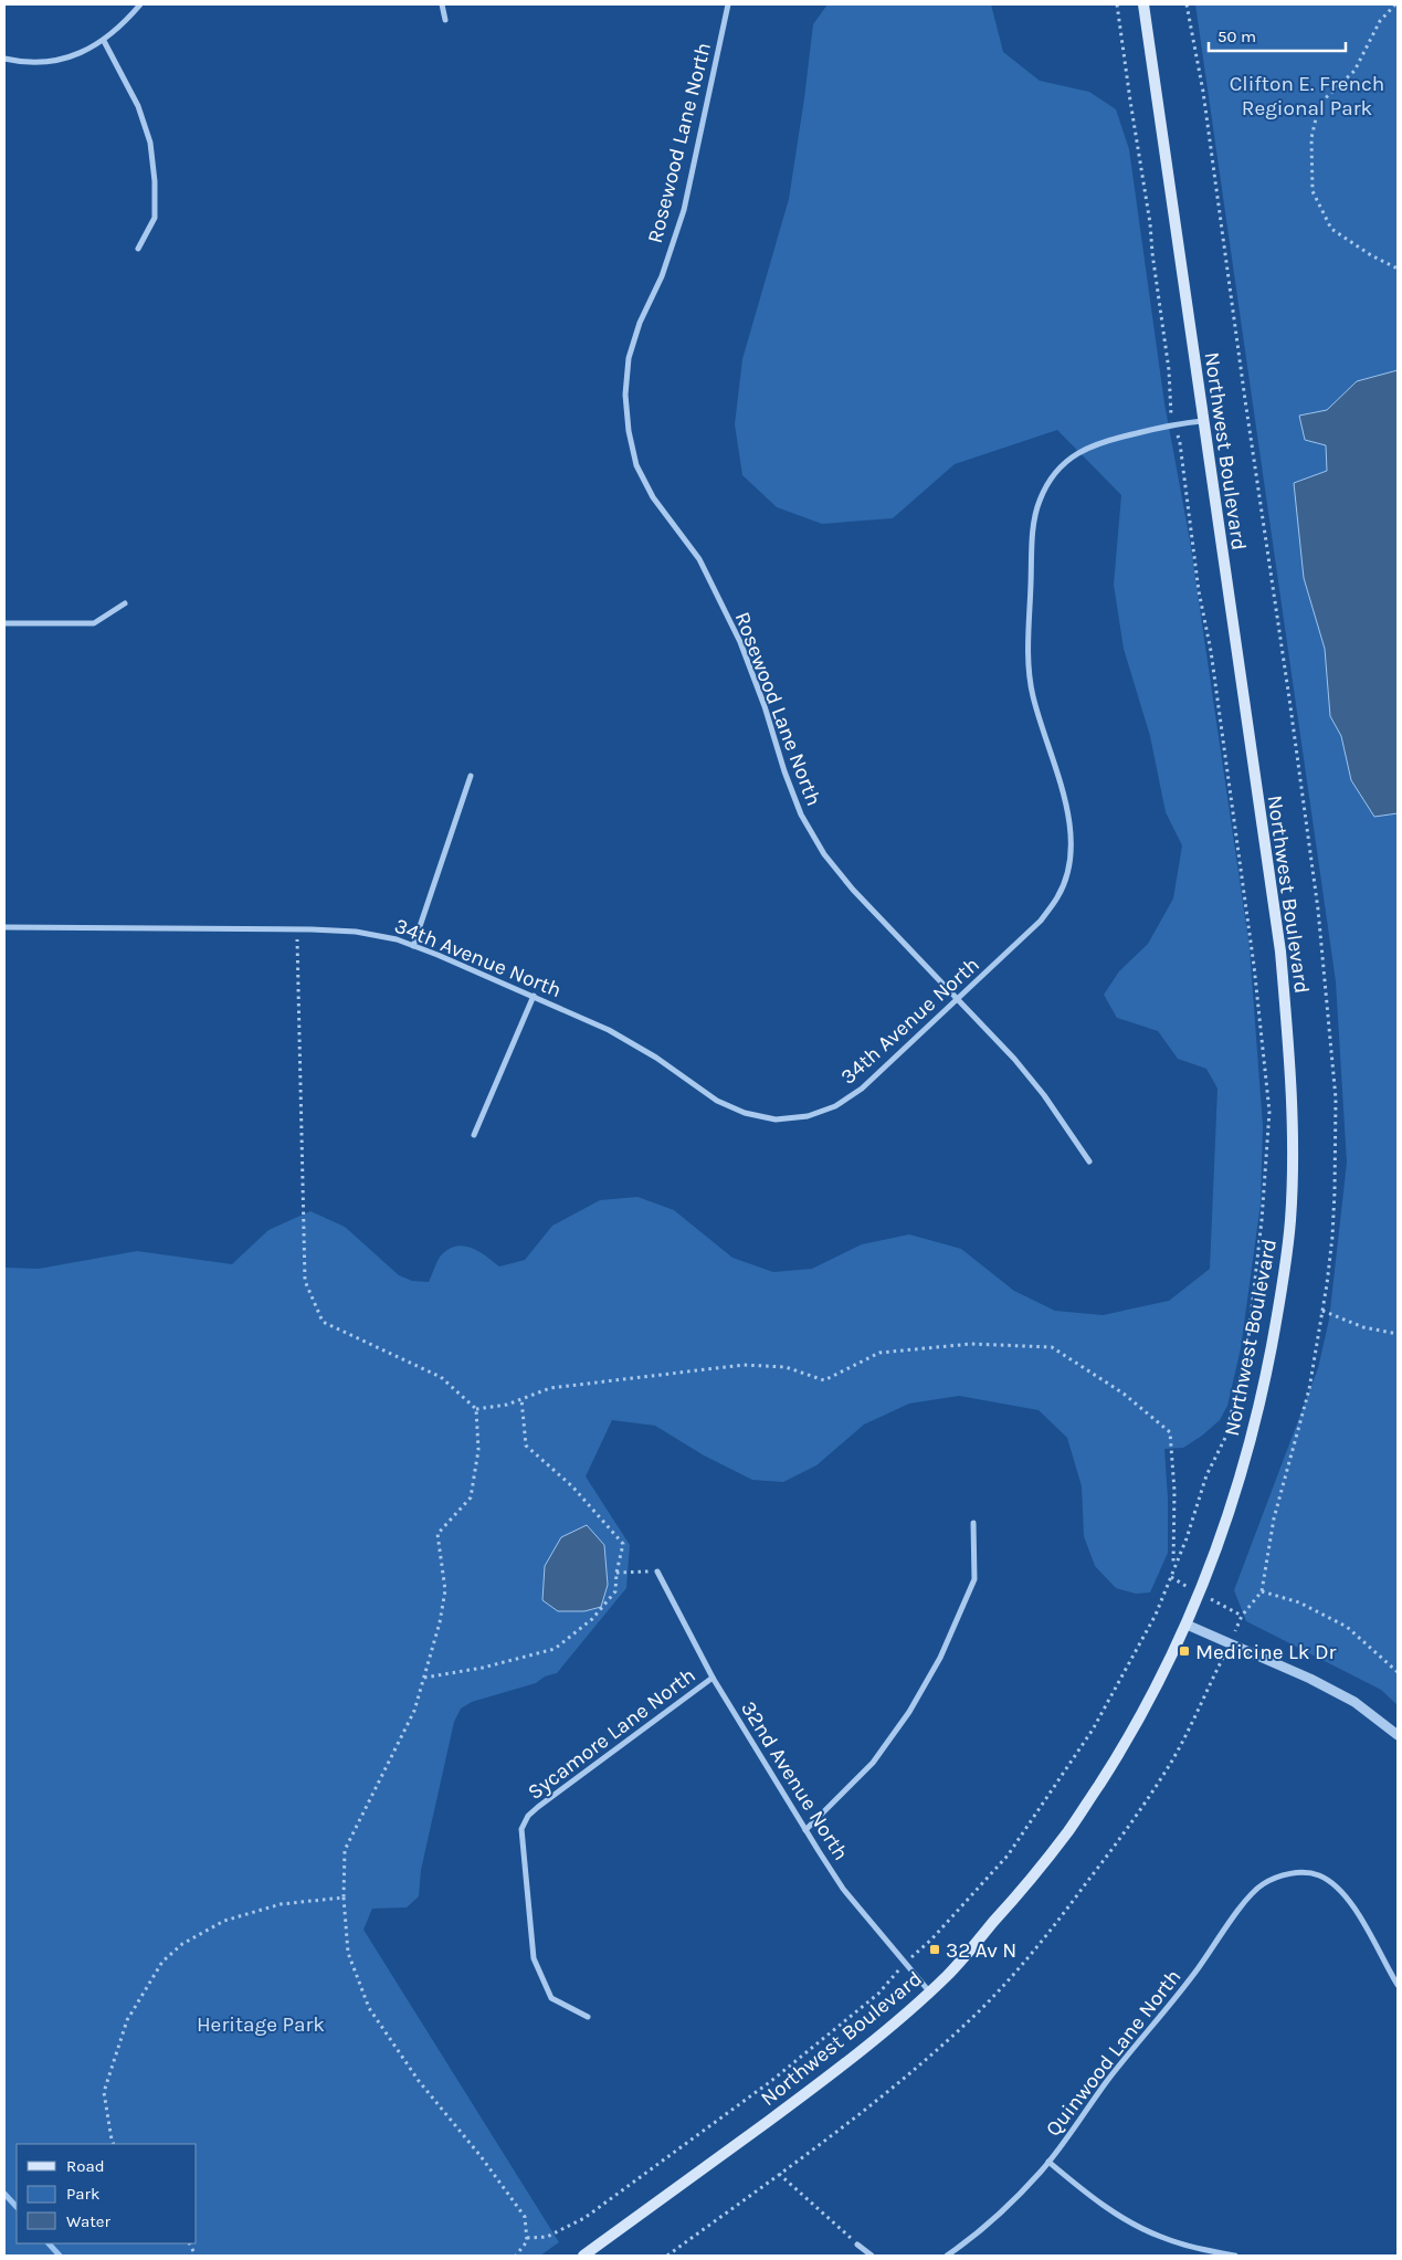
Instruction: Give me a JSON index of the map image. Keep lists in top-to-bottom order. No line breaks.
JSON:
{"streets":{"main road":["Northwest Boulevard"],"street":["Rosewood Lane North","34th Avenue North","Sycamore Lane North","32nd Avenue North","Quinwood Lane North"]},"crossings":[["Rosewood Lane North","34th Avenue North"],["Northwest Boulevard","34th Avenue North"],["Northwest Boulevard","32nd Avenue North"],["Sycamore Lane North","32nd Avenue North"]],"parks":["Clifton E. French Regional Park","Heritage Park"],"places":{"transit":["Medicine Lk Dr","32 Av N"]},"legend":["Road","Park","Water"],"scale_bar":"50 m"}
